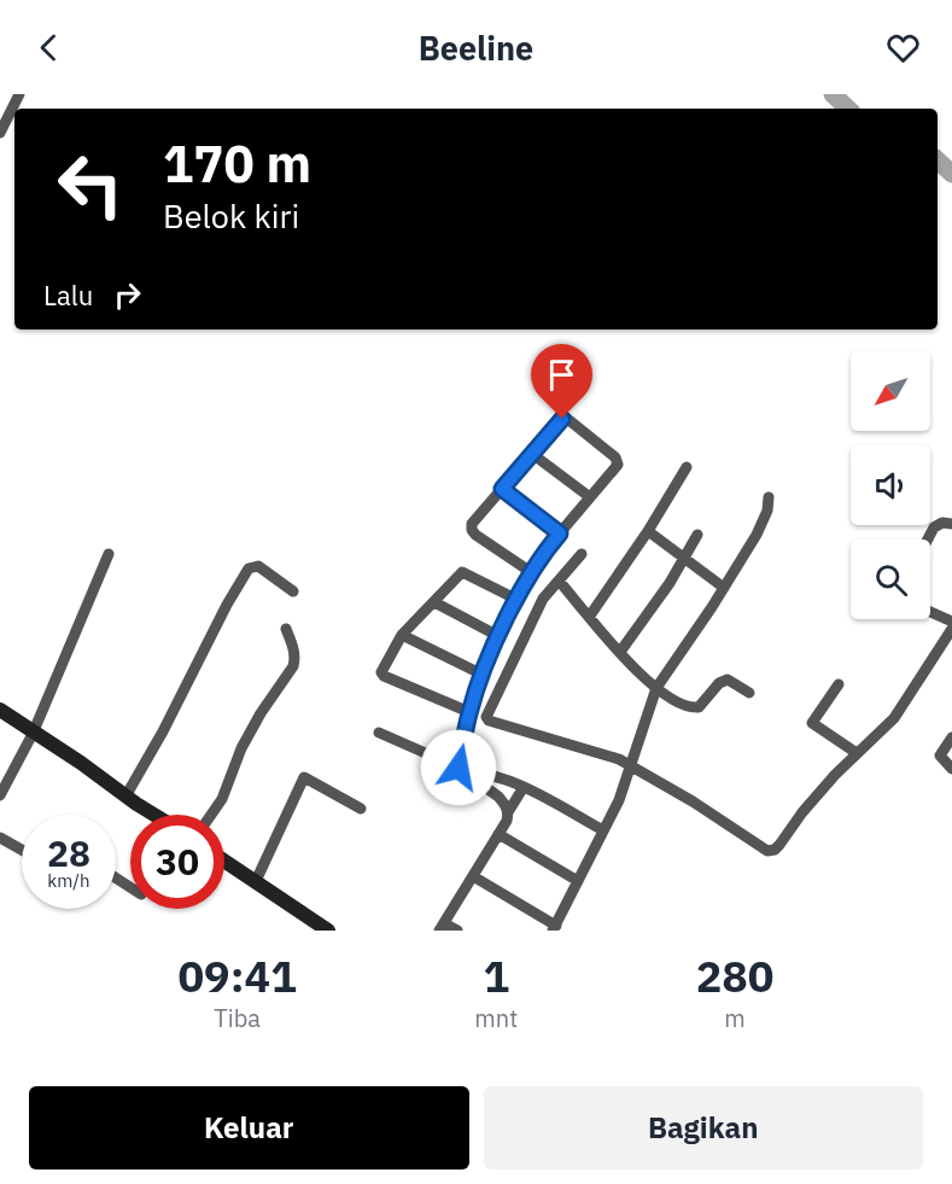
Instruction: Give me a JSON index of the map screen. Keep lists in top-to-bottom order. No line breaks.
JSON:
{"north":"bottom left","page":{"header":"Beeline","turn":["170 m","Belok kiri"],"then":"Lalu","speed":"28 km/h","limit":"30","eta":["09:41","Tiba","1","mnt","280","m"],"buttons":["Keluar","Bagikan"]}}
